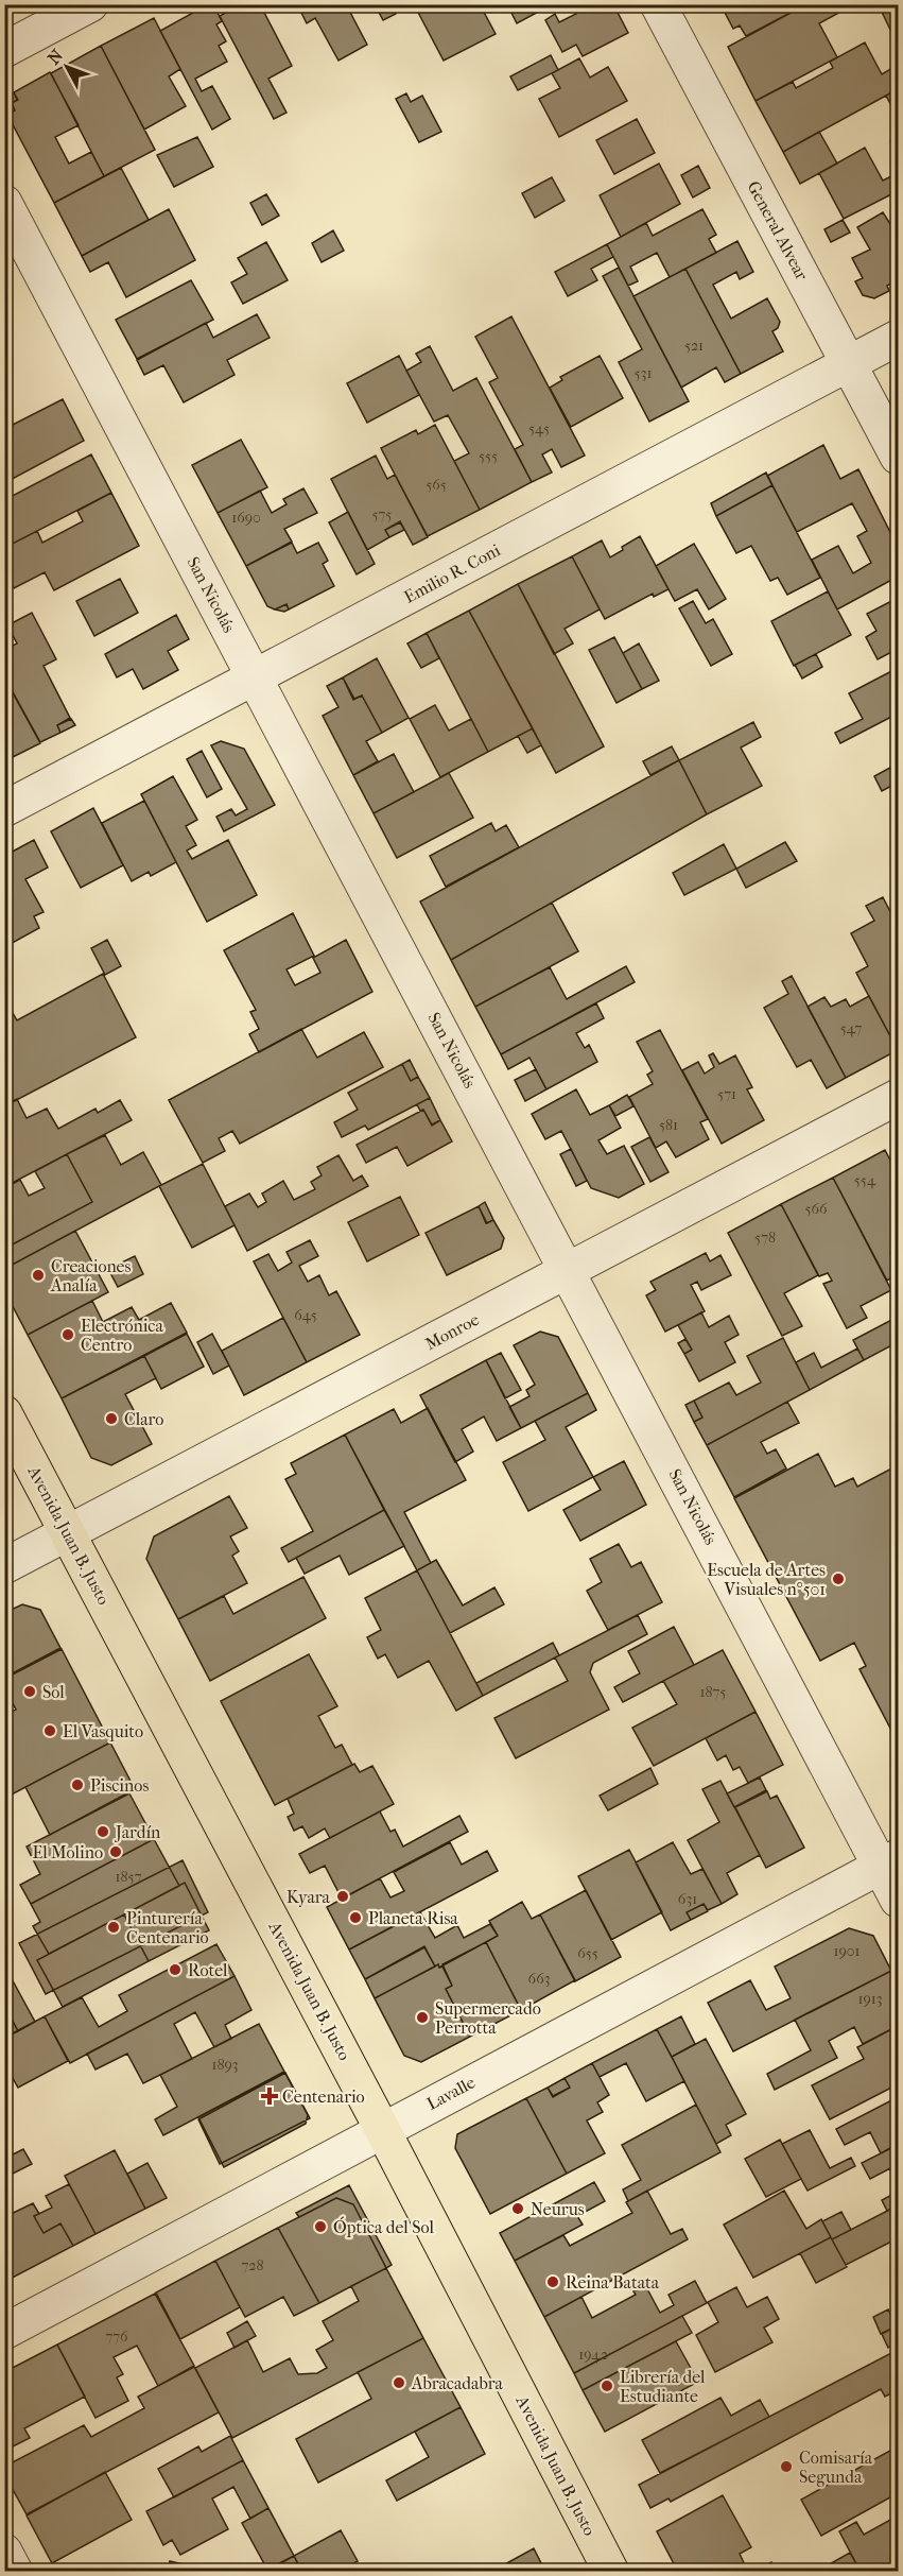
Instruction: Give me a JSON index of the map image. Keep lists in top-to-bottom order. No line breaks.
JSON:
{"streets":{"main road":["Avenida Juan B. Justo"],"street":["General Alvear","Emilio R. Coni","San Nicolás","Monroe","Lavalle"]},"crossings":[["General Alvear","Emilio R. Coni"],["Emilio R. Coni","San Nicolás"],["San Nicolás","Monroe"],["San Nicolás","Lavalle"],["Monroe","Avenida Juan B. Justo"],["Avenida Juan B. Justo","Lavalle"]],"places":{"other":["Creaciones Analía","Electrónica Centro","Claro","Escuela de Artes Visuales n°501","Sol","El Vasquito","Piscinos","Jardín","El Molino","Kyara","Planeta Risa","Pinturería Centenario","Rotel","Supermercado Perrotta","Neurus","Óptica del Sol","Reina Batata","Abracadabra","Librería del Estudiante","Comisaría Segunda"],"health":["Centenario"]},"house_numbers":["521","531","545","555","565","575","1690","547","571","581","554","566","578","645","1875","1857","631","1901","655","663","1913","1893","728","776","1942"],"north":"top left"}
